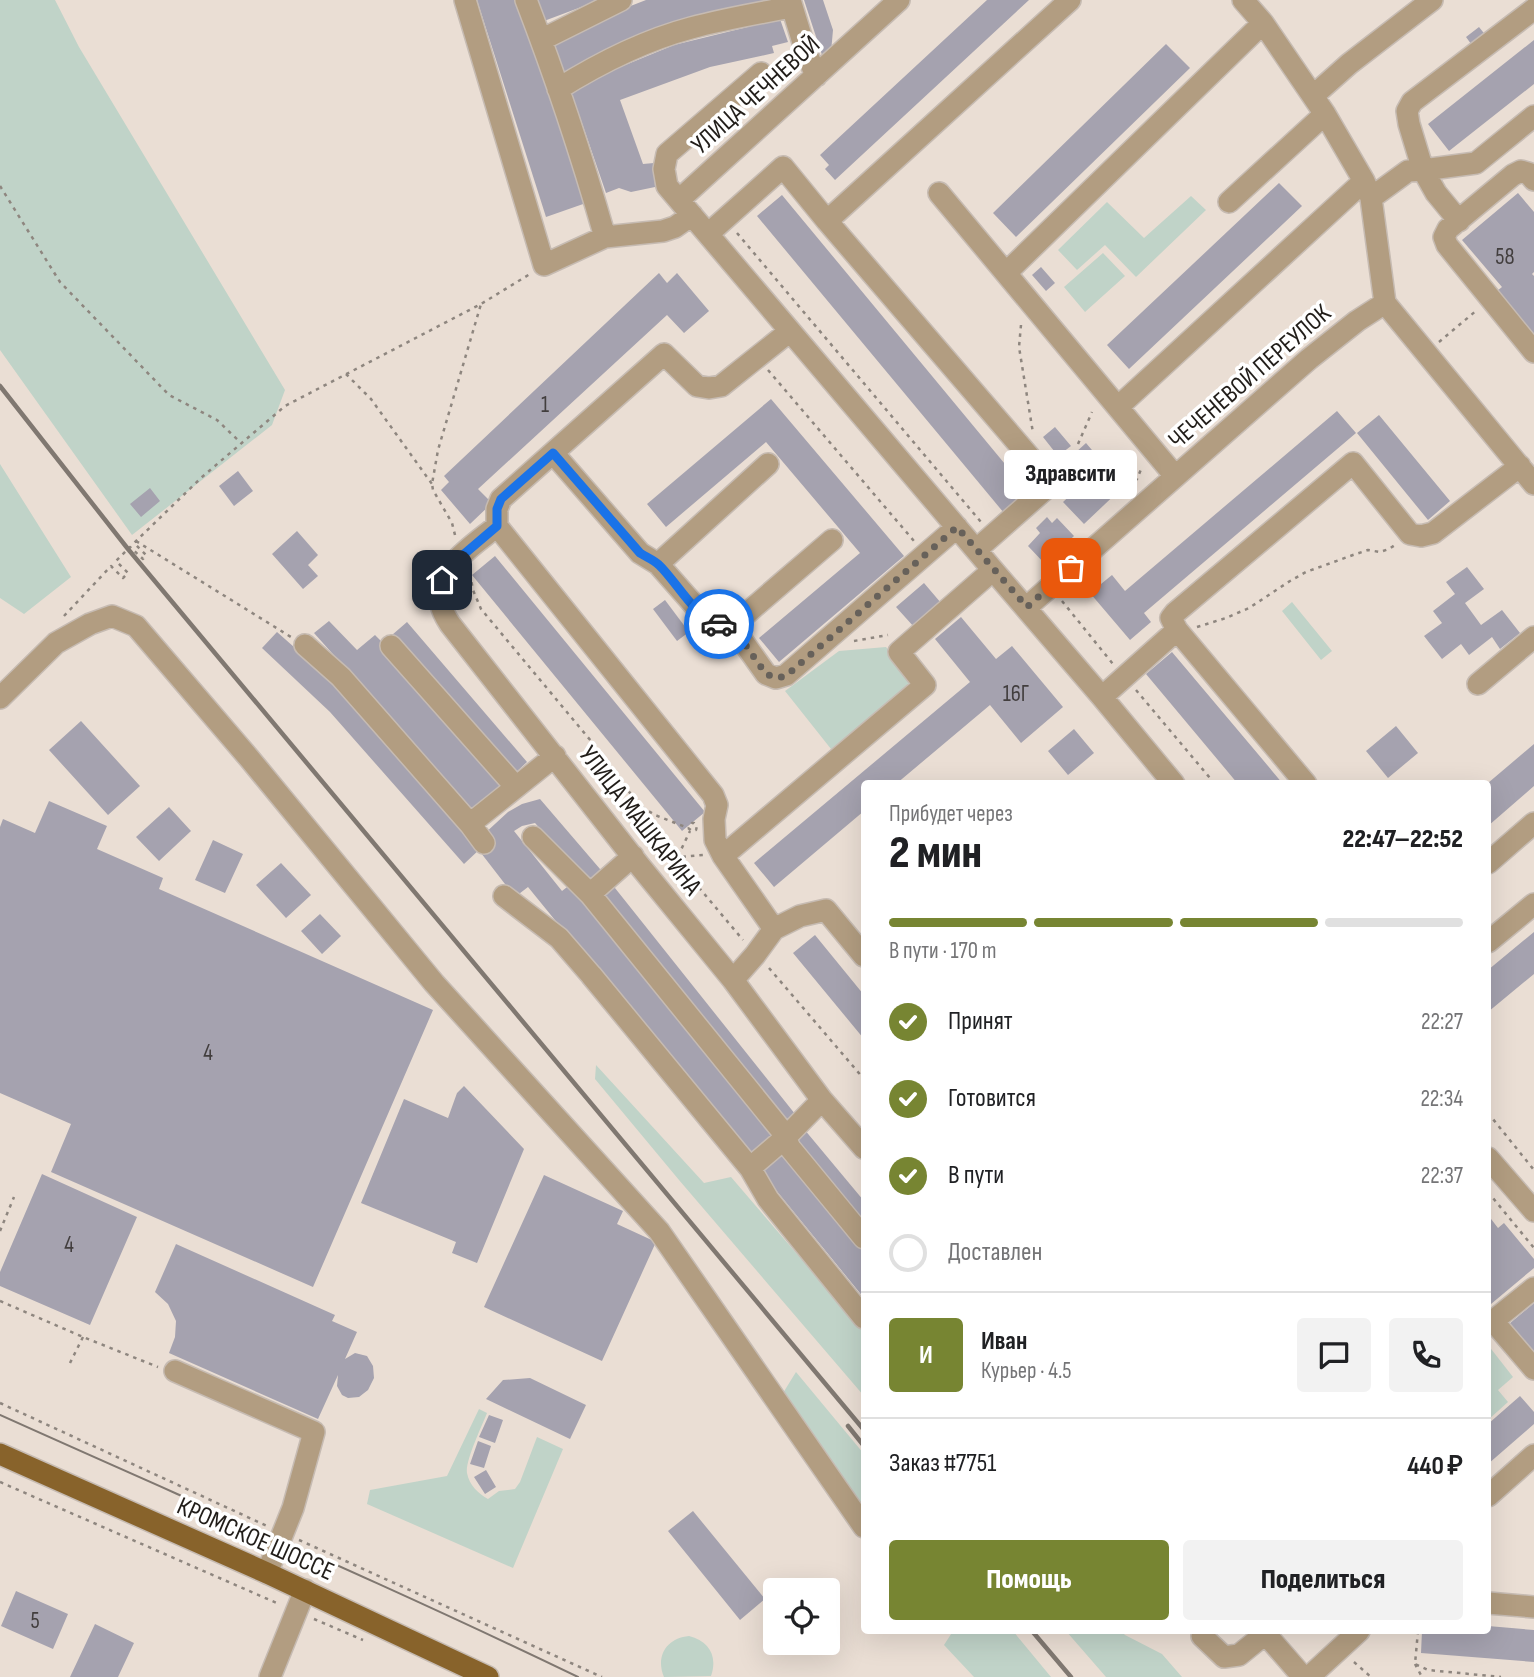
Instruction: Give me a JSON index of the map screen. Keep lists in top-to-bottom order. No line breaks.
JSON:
{"streets":{"main road":["КРОМСКОЕ ШОССЕ"],"street":["УЛИЦА ЧЕЧНЕВОЙ","ЧЕЧЕНЕВОЙ ПЕРЕУЛОК","УЛИЦА МАШКАРИНА"]},"places":["Здравсити"],"house_numbers":["58","1","16Г","4","4","5"],"page":{"bubble":"Здравсити","heading":["2 мин","Прибудет через","22:47–22:52"],"panel":["Иван","Курьер · 4.5","Заказ #7751","440 ₽"],"bar":"В пути · 170 m","list":[["Принят","22:27"],["Готовится","22:34"],["В пути","22:37"],"Доставлен"],"round":"И","buttons":["Помощь","Поделиться"]}}
